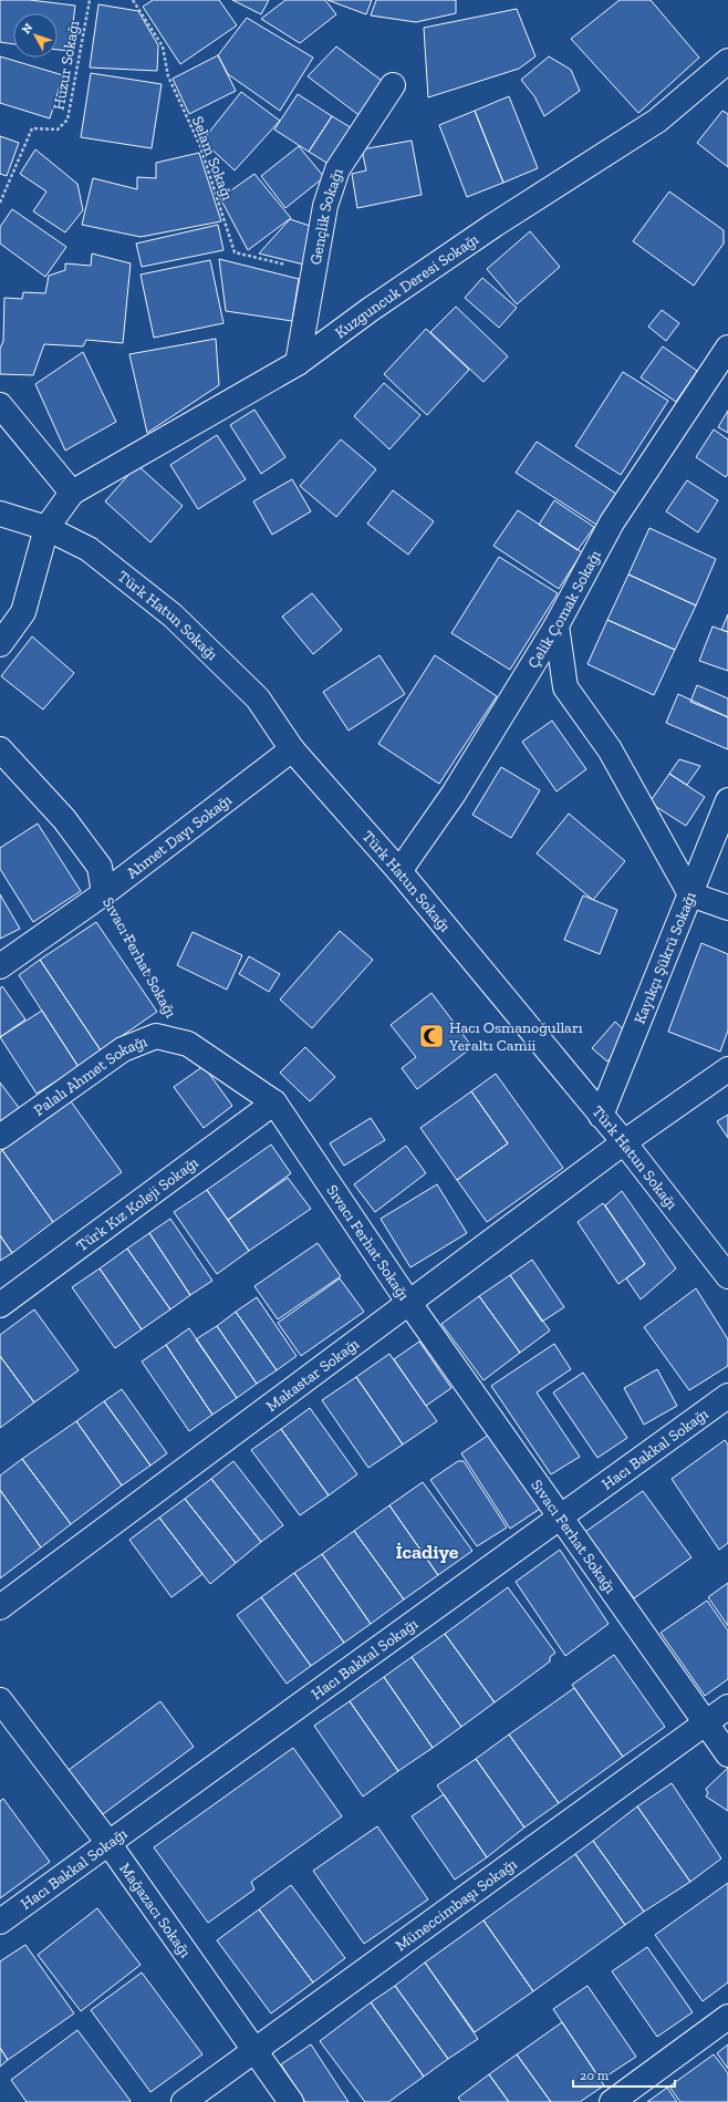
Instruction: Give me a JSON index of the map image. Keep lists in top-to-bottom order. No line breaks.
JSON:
{"streets":{"street":["Gençlik Sokağı","Kuzguncuk Deresi Sokağı","Çelik Çomak Sokağı","Türk Hatun Sokağı","Ahmet Dayı Sokağı","Sıvacı Ferhat Sokağı","Kayıkçı Şükrü Sokağı","Palalı Ahmet Sokağı","Türk Kız Koleji Sokağı","Makastar Sokağı","Hacı Bakkal Sokağı","Müneccimbaşı Sokağı","Mağazacı Sokağı"],"path":["Huzur Sokağı","Selam Sokağı"]},"crossings":[["Selam Sokağı","Gençlik Sokağı"],["Gençlik Sokağı","Kuzguncuk Deresi Sokağı"],["Çelik Çomak Sokağı","Türk Hatun Sokağı"],["Türk Hatun Sokağı","Ahmet Dayı Sokağı"],["Türk Hatun Sokağı","Kayıkçı Şükrü Sokağı"],["Türk Hatun Sokağı","Makastar Sokağı"],["Ahmet Dayı Sokağı","Sıvacı Ferhat Sokağı"],["Sıvacı Ferhat Sokağı","Palalı Ahmet Sokağı"],["Sıvacı Ferhat Sokağı","Türk Kız Koleji Sokağı"],["Sıvacı Ferhat Sokağı","Makastar Sokağı"],["Sıvacı Ferhat Sokağı","Hacı Bakkal Sokağı"],["Sıvacı Ferhat Sokağı","Müneccimbaşı Sokağı"],["Hacı Bakkal Sokağı","Mağazacı Sokağı"],["Müneccimbaşı Sokağı","Mağazacı Sokağı"]],"districts":["İcadiye"],"places":{"mosque":["Hacı Osmanoğulları Yeraltı Camii"]},"scale_bar":"20 m","north":"top left"}
